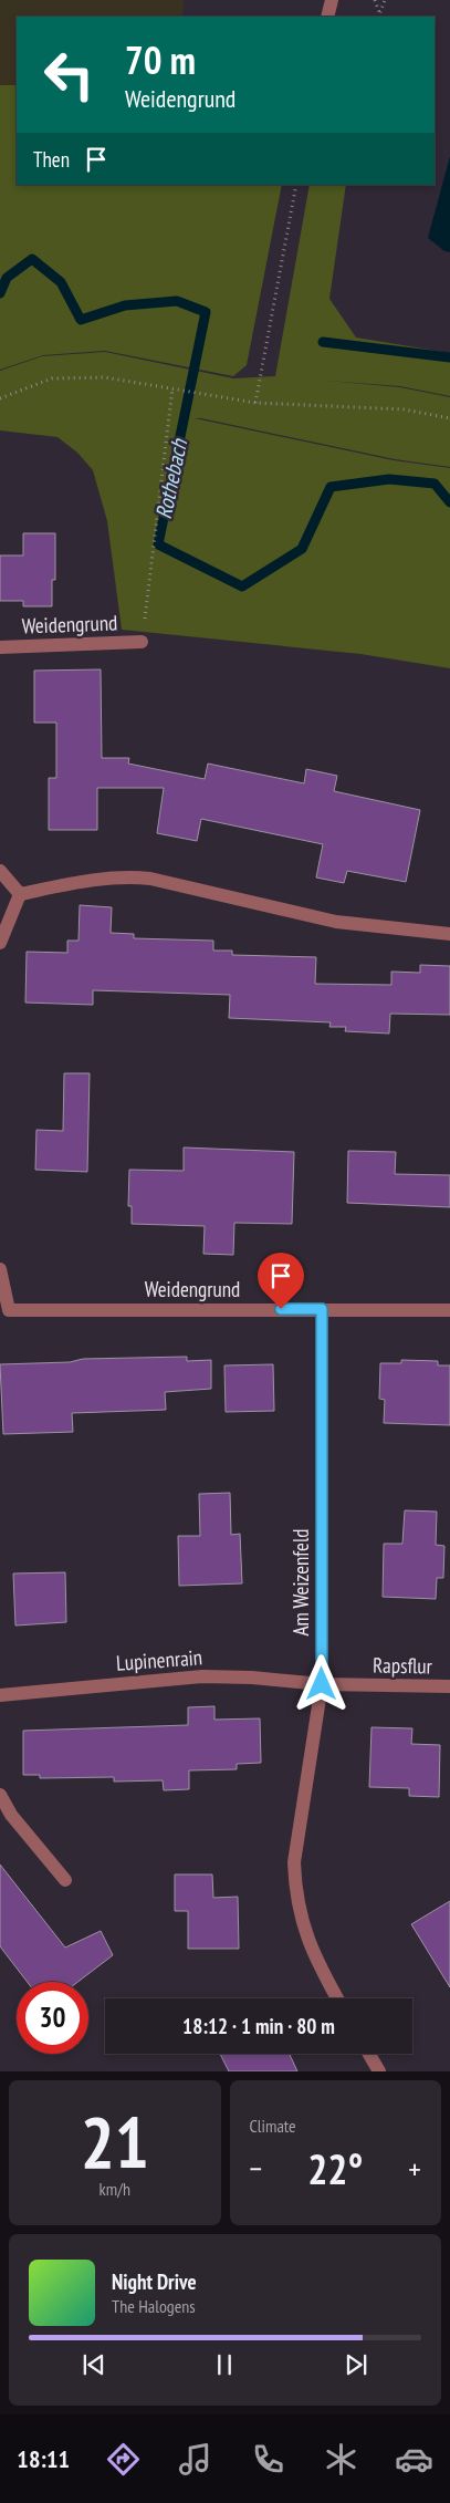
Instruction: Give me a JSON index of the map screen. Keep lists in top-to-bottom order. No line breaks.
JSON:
{"streets":{"street":["Weidengrund","Am Weizenfeld","Lupinenrain","Rapsflur"]},"crossings":[["Weidengrund","Am Weizenfeld"],["Am Weizenfeld","Lupinenrain"],["Am Weizenfeld","Rapsflur"],["Lupinenrain","Rapsflur"]],"water":["Rothebach"],"page":{"turn":["70 m","Weidengrund"],"then":"Then","limit":"30","trip":"18:12 · 1 min · 80 m","tile":[["21","km/h"],"Climate"],"heat":["−","22°","+"],"song":["Night Drive","The Halogens"],"tabs":"18:11"}}
